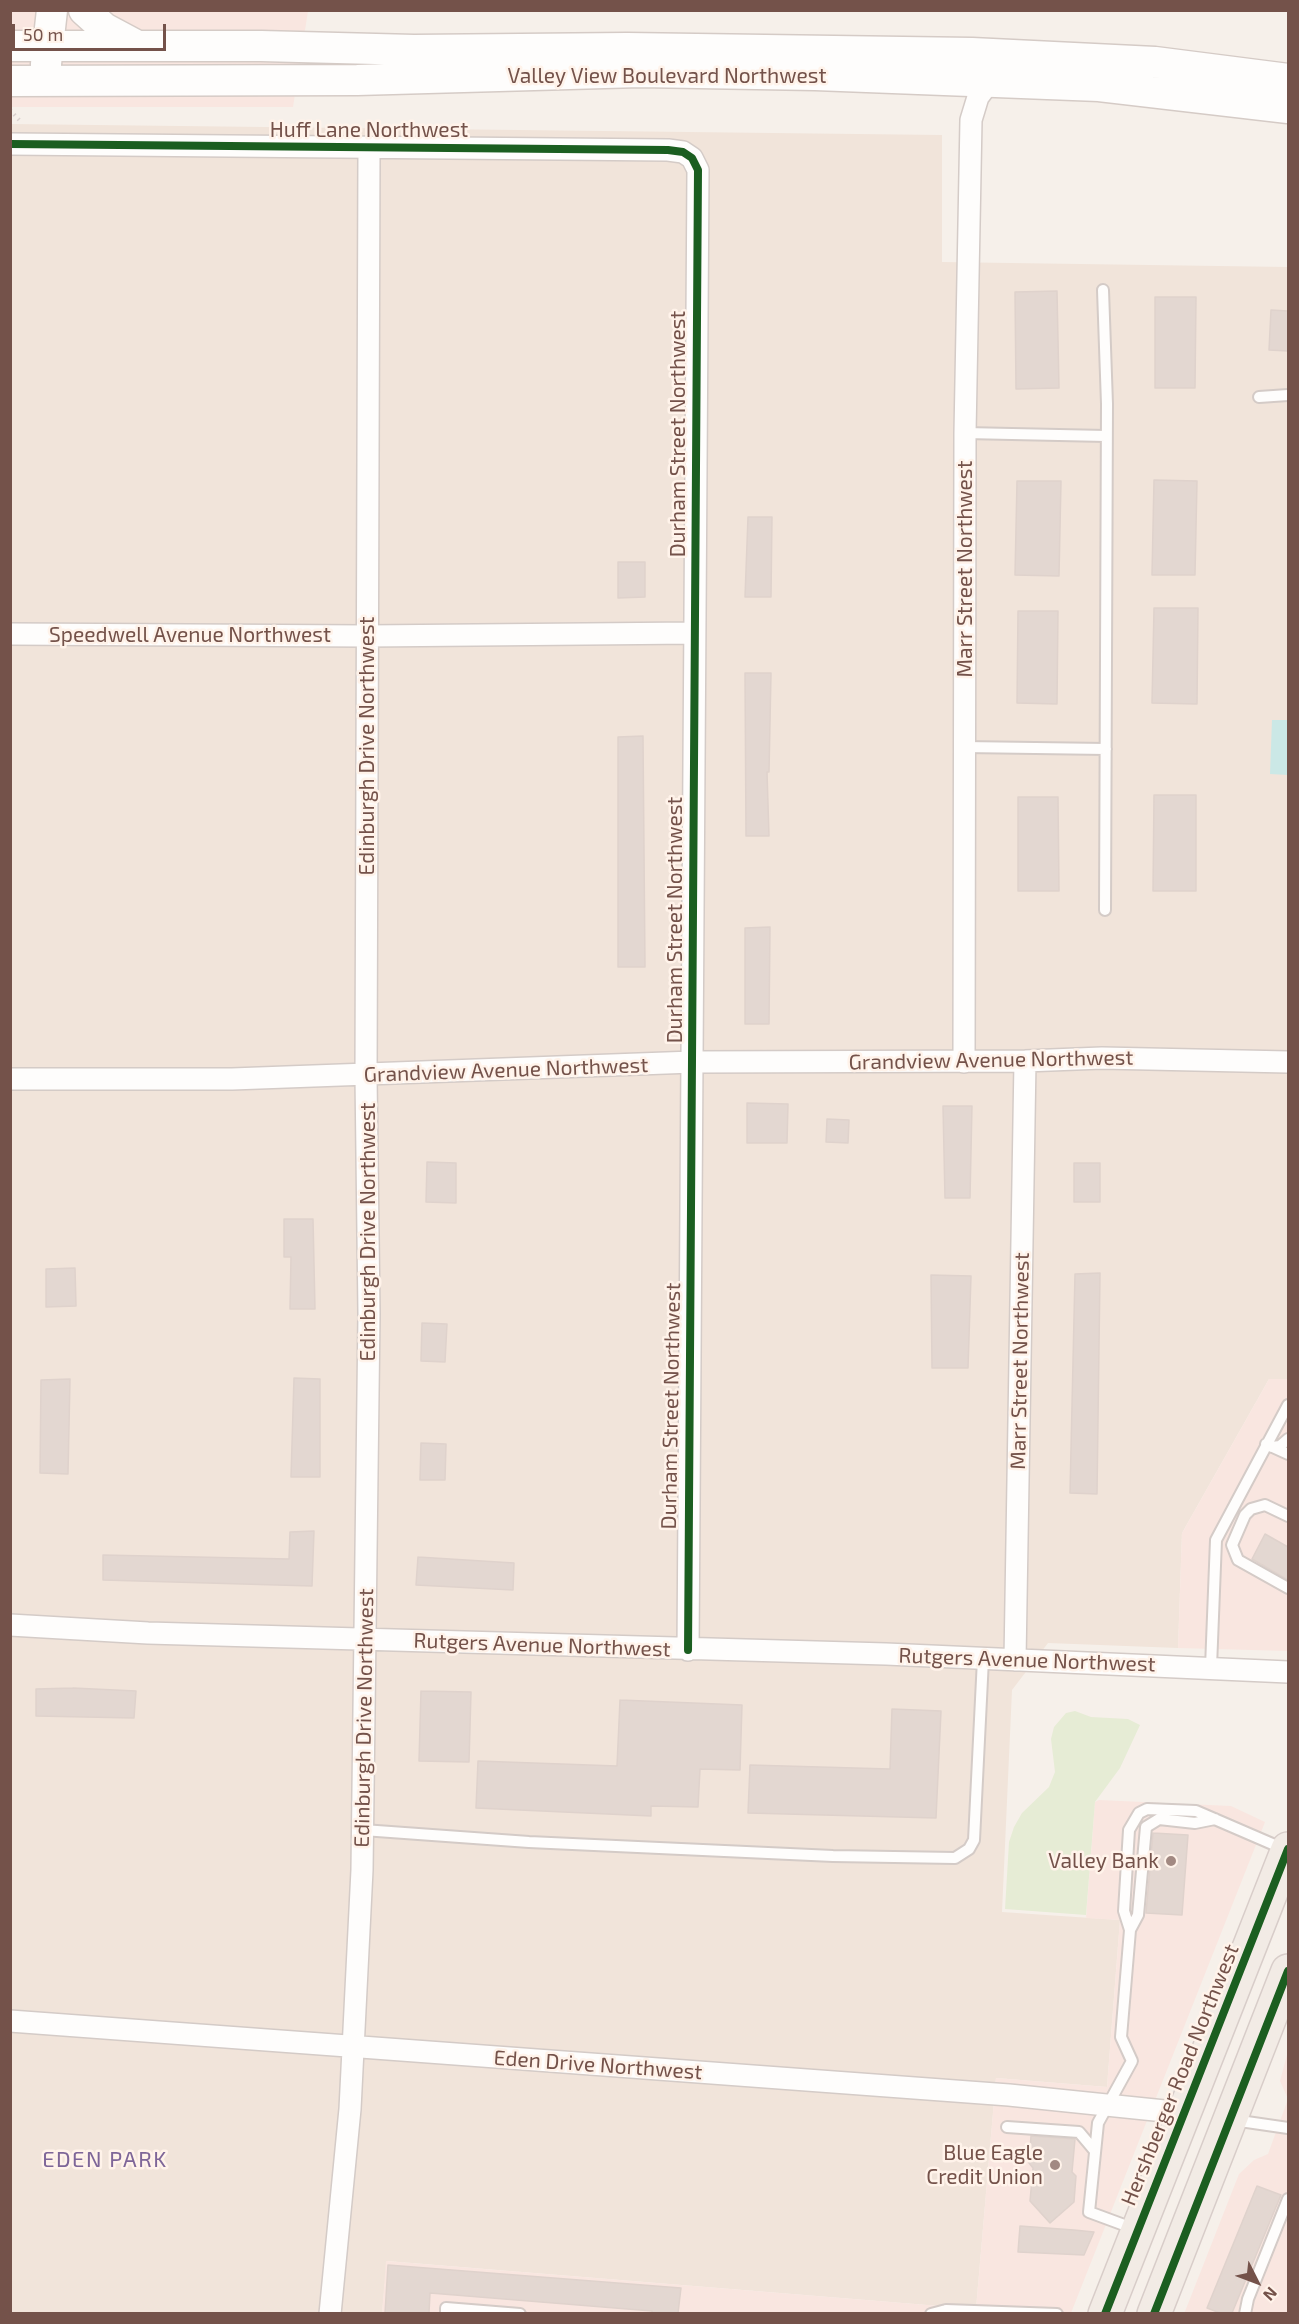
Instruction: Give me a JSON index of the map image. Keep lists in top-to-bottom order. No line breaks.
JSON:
{"streets":{"main road":["Valley View Boulevard Northwest","Hershberger Road Northwest"],"street":["Huff Lane Northwest","Durham Street Northwest","Marr Street Northwest","Speedwell Avenue Northwest","Edinburgh Drive Northwest","Grandview Avenue Northwest","Rutgers Avenue Northwest","Eden Drive Northwest"]},"crossings":[["Valley View Boulevard Northwest","Marr Street Northwest"],["Huff Lane Northwest","Durham Street Northwest"],["Huff Lane Northwest","Edinburgh Drive Northwest"],["Durham Street Northwest","Speedwell Avenue Northwest"],["Durham Street Northwest","Grandview Avenue Northwest"],["Durham Street Northwest","Rutgers Avenue Northwest"],["Marr Street Northwest","Grandview Avenue Northwest"],["Marr Street Northwest","Rutgers Avenue Northwest"],["Speedwell Avenue Northwest","Edinburgh Drive Northwest"],["Edinburgh Drive Northwest","Grandview Avenue Northwest"],["Edinburgh Drive Northwest","Rutgers Avenue Northwest"],["Edinburgh Drive Northwest","Eden Drive Northwest"],["Eden Drive Northwest","Hershberger Road Northwest"]],"districts":["EDEN PARK"],"places":["Valley Bank","Blue Eagle Credit Union"],"scale_bar":"50 m","north":"bottom right"}
